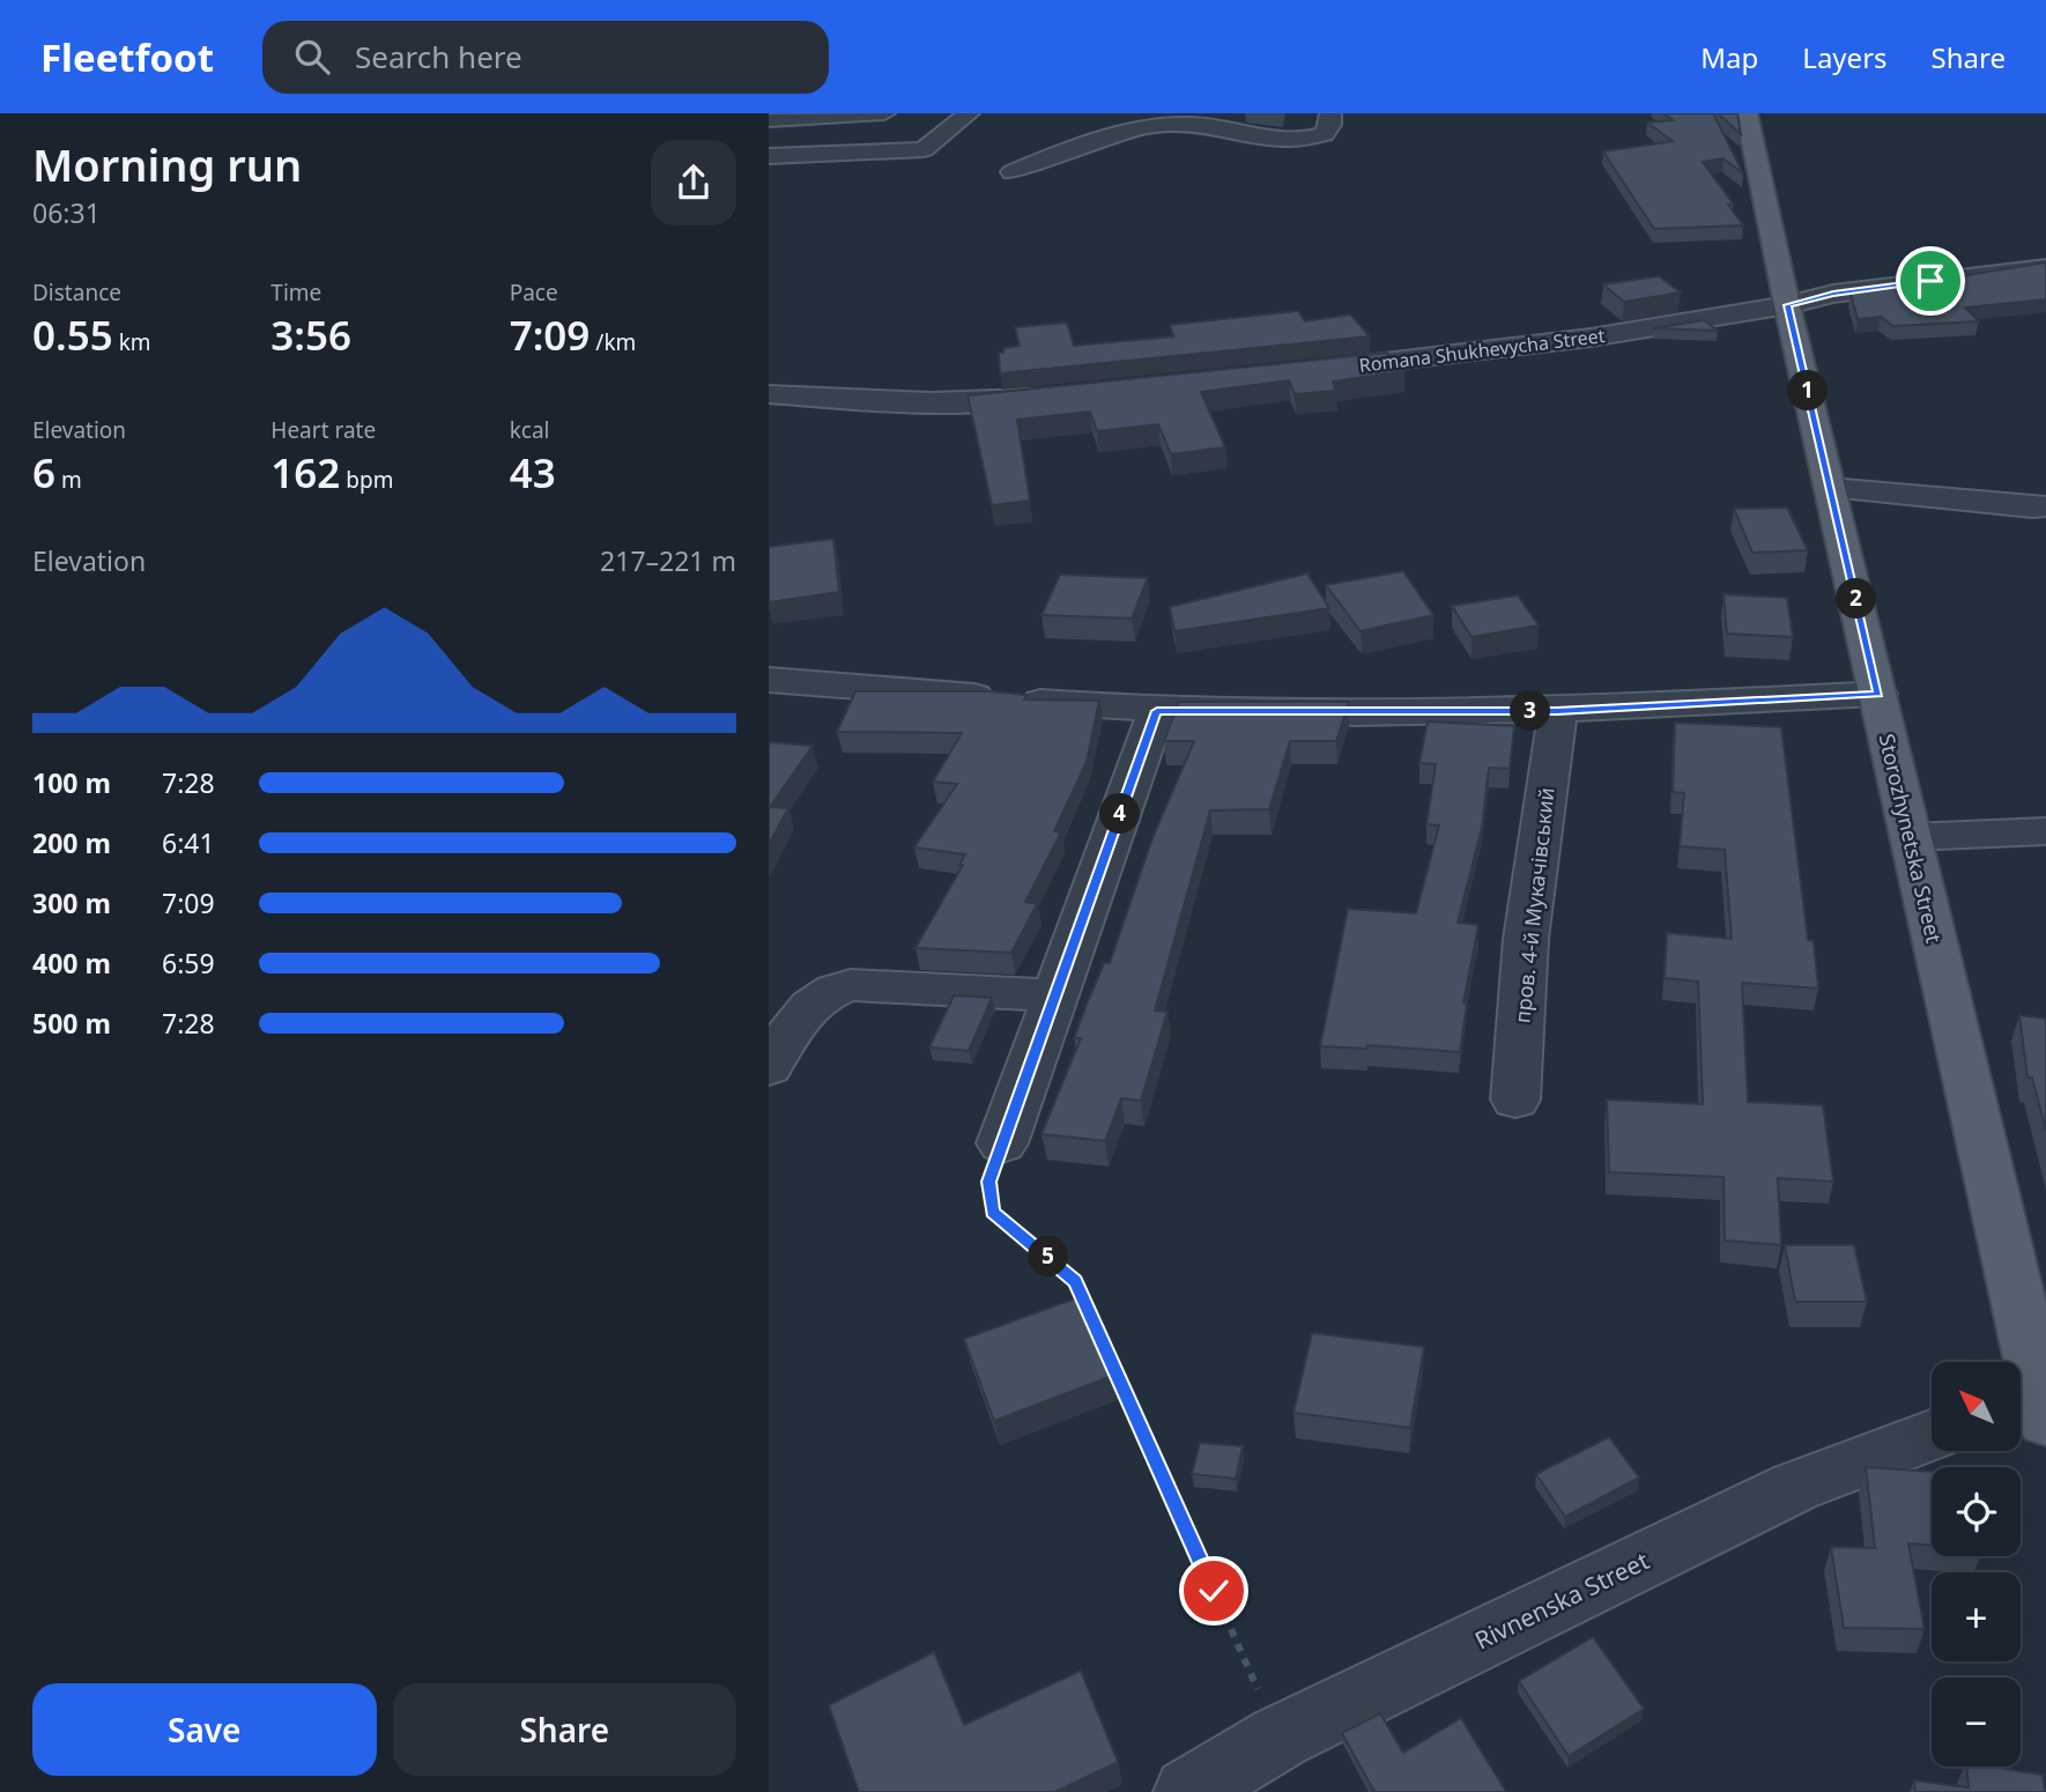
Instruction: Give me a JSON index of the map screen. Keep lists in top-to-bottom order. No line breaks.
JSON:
{"streets":{"main road":["Storozhynetska Street"],"street":["Romana Shukhevycha Street","пров. 4-й Мукачівський","Rivnenska Street"]},"crossings":[["Romana Shukhevycha Street","Storozhynetska Street"]],"north":"top left","page":{"header":"Fleetfoot","search":"Search here","nav":["Map","Layers","Share"],"heading":["Morning run","06:31"],"stats":[["Distance","0.55 km"],["Time","3:56"],["Pace","7:09 /km"],["Elevation","6 m"],["Heart rate","162 bpm"],["kcal","43"]],"pins":["1","2","3","4","5"],"chart":["Elevation","217–221 m"],"list":[{"name":"100 m","note":"7:28"},{"name":"200 m","note":"6:41"},{"name":"300 m","note":"7:09"},{"name":"400 m","note":"6:59"},{"name":"500 m","note":"7:28"}],"map_buttons":["+","−"],"buttons":["Save","Share"]}}
